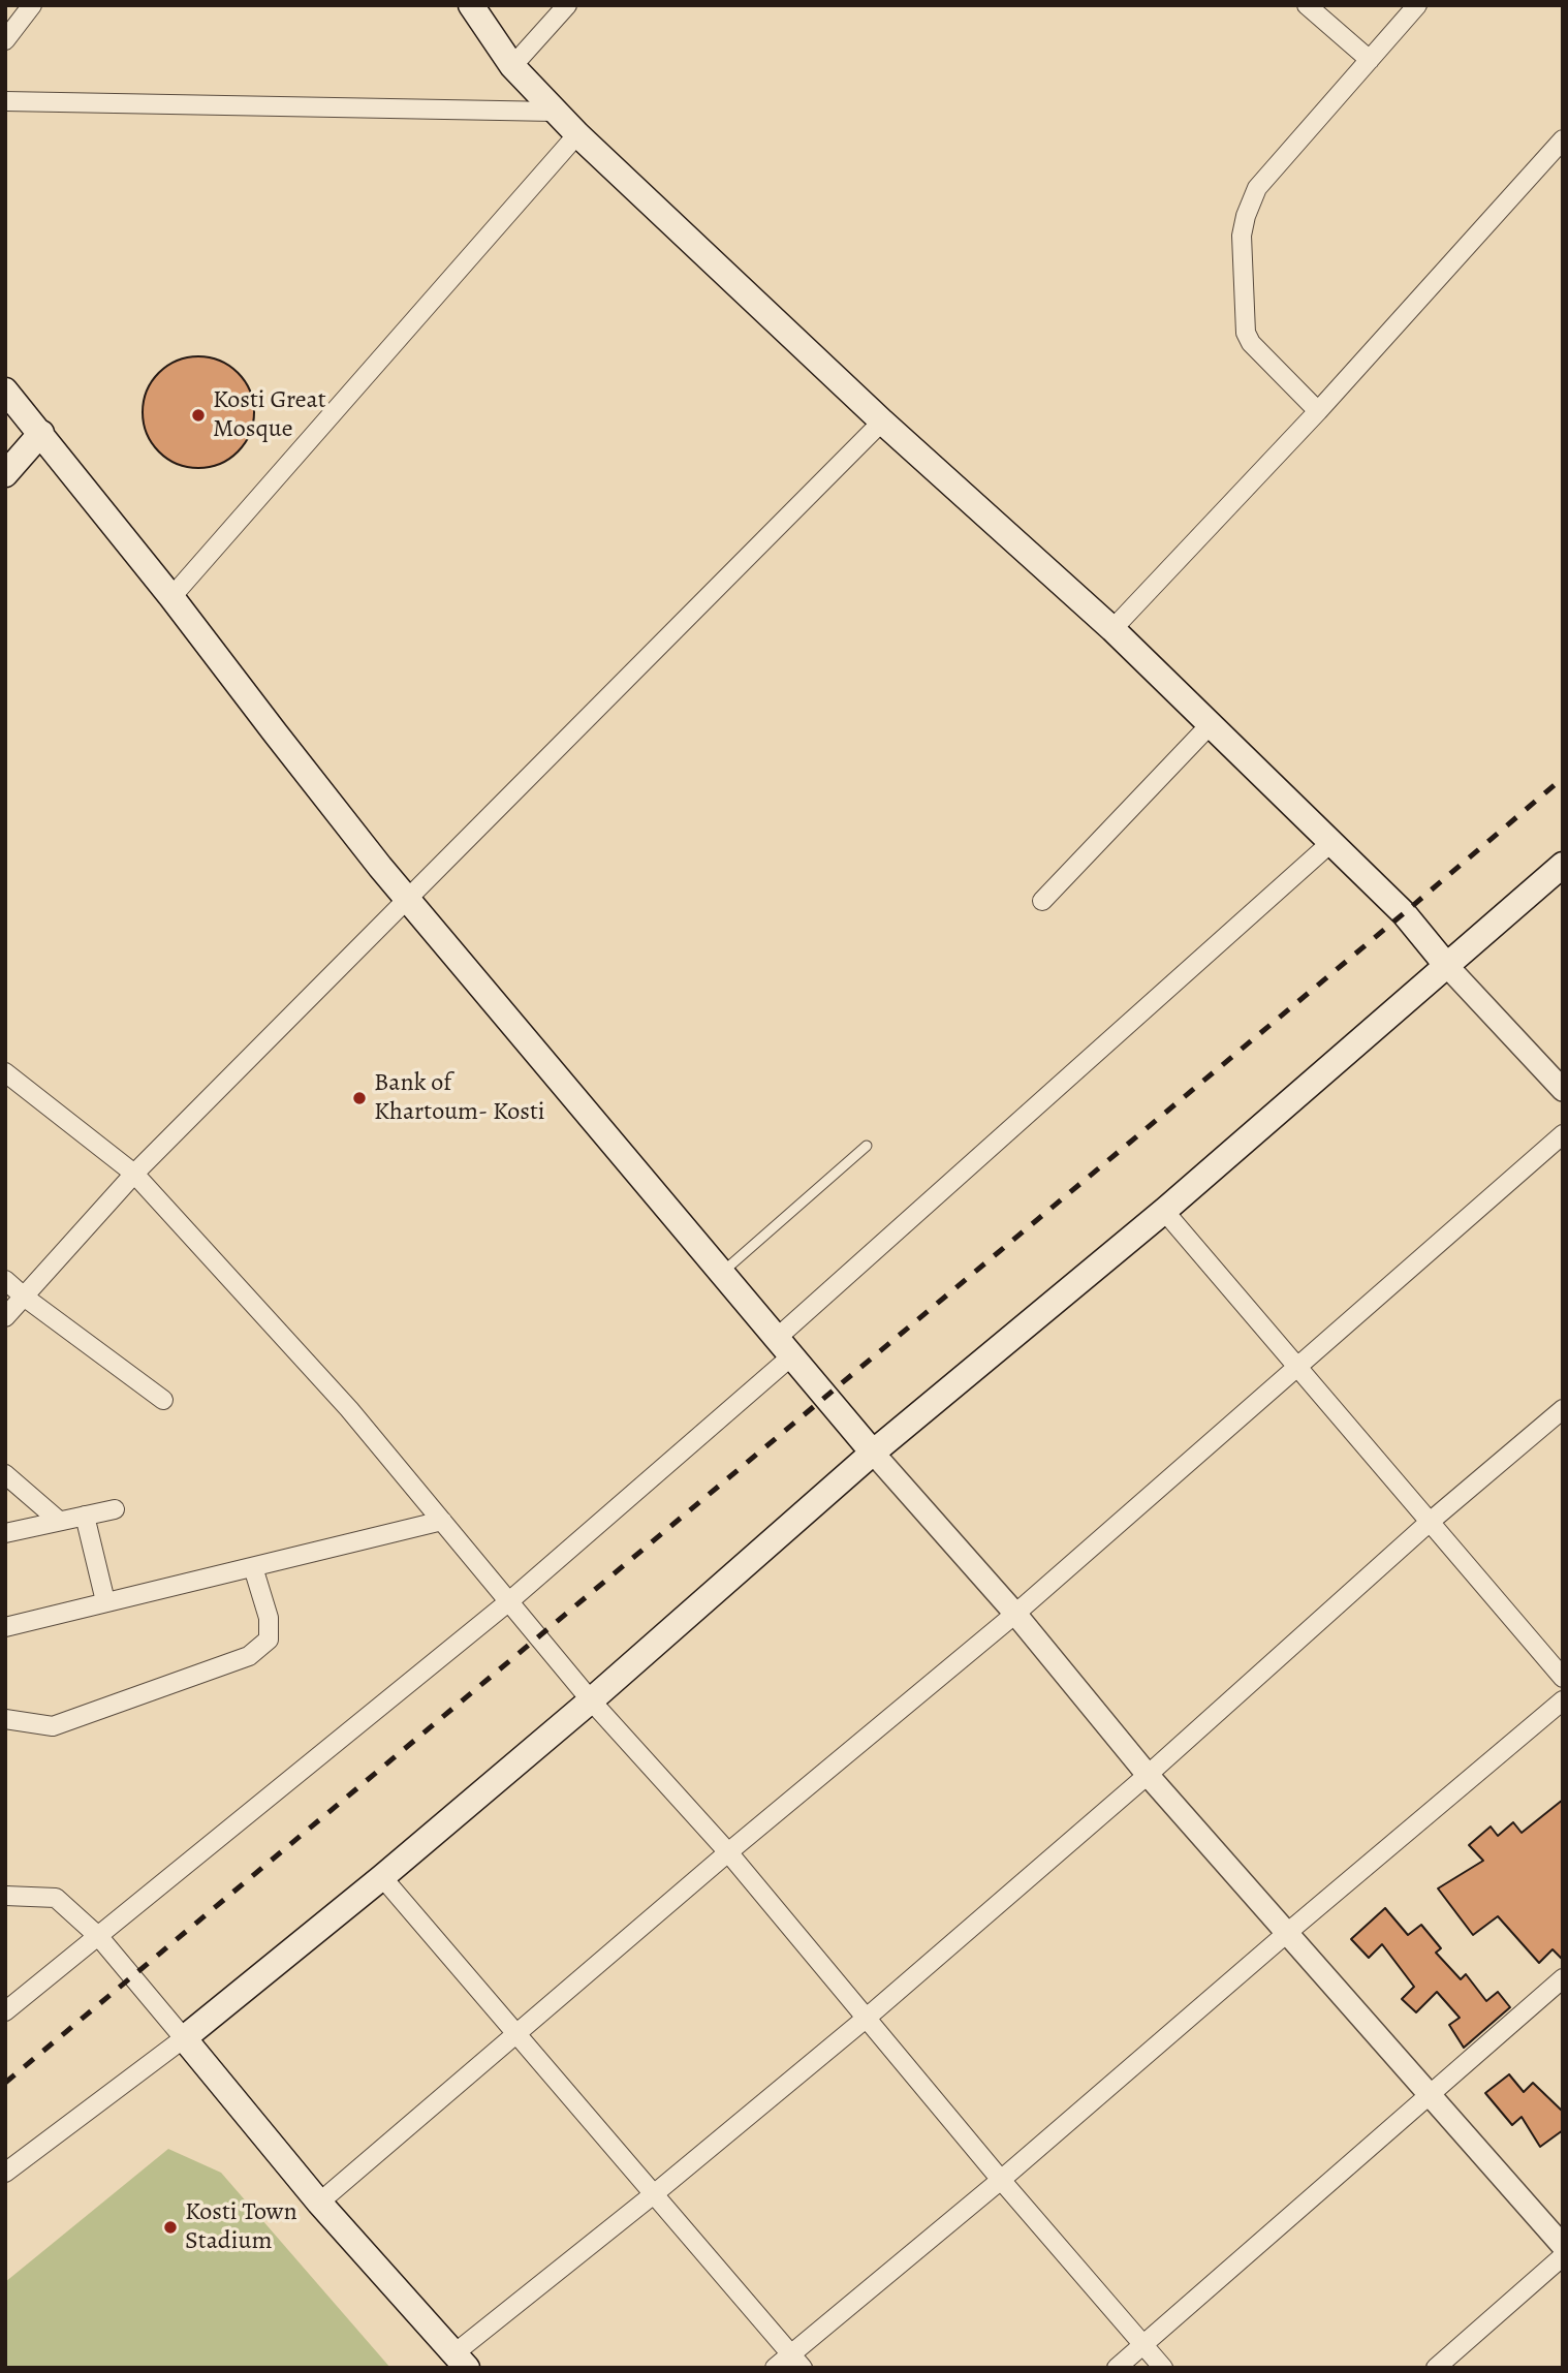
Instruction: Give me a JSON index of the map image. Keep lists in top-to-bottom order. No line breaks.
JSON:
{"places":["Kosti Great Mosque","Bank of Khartoum- Kosti","Kosti Town Stadium"]}
